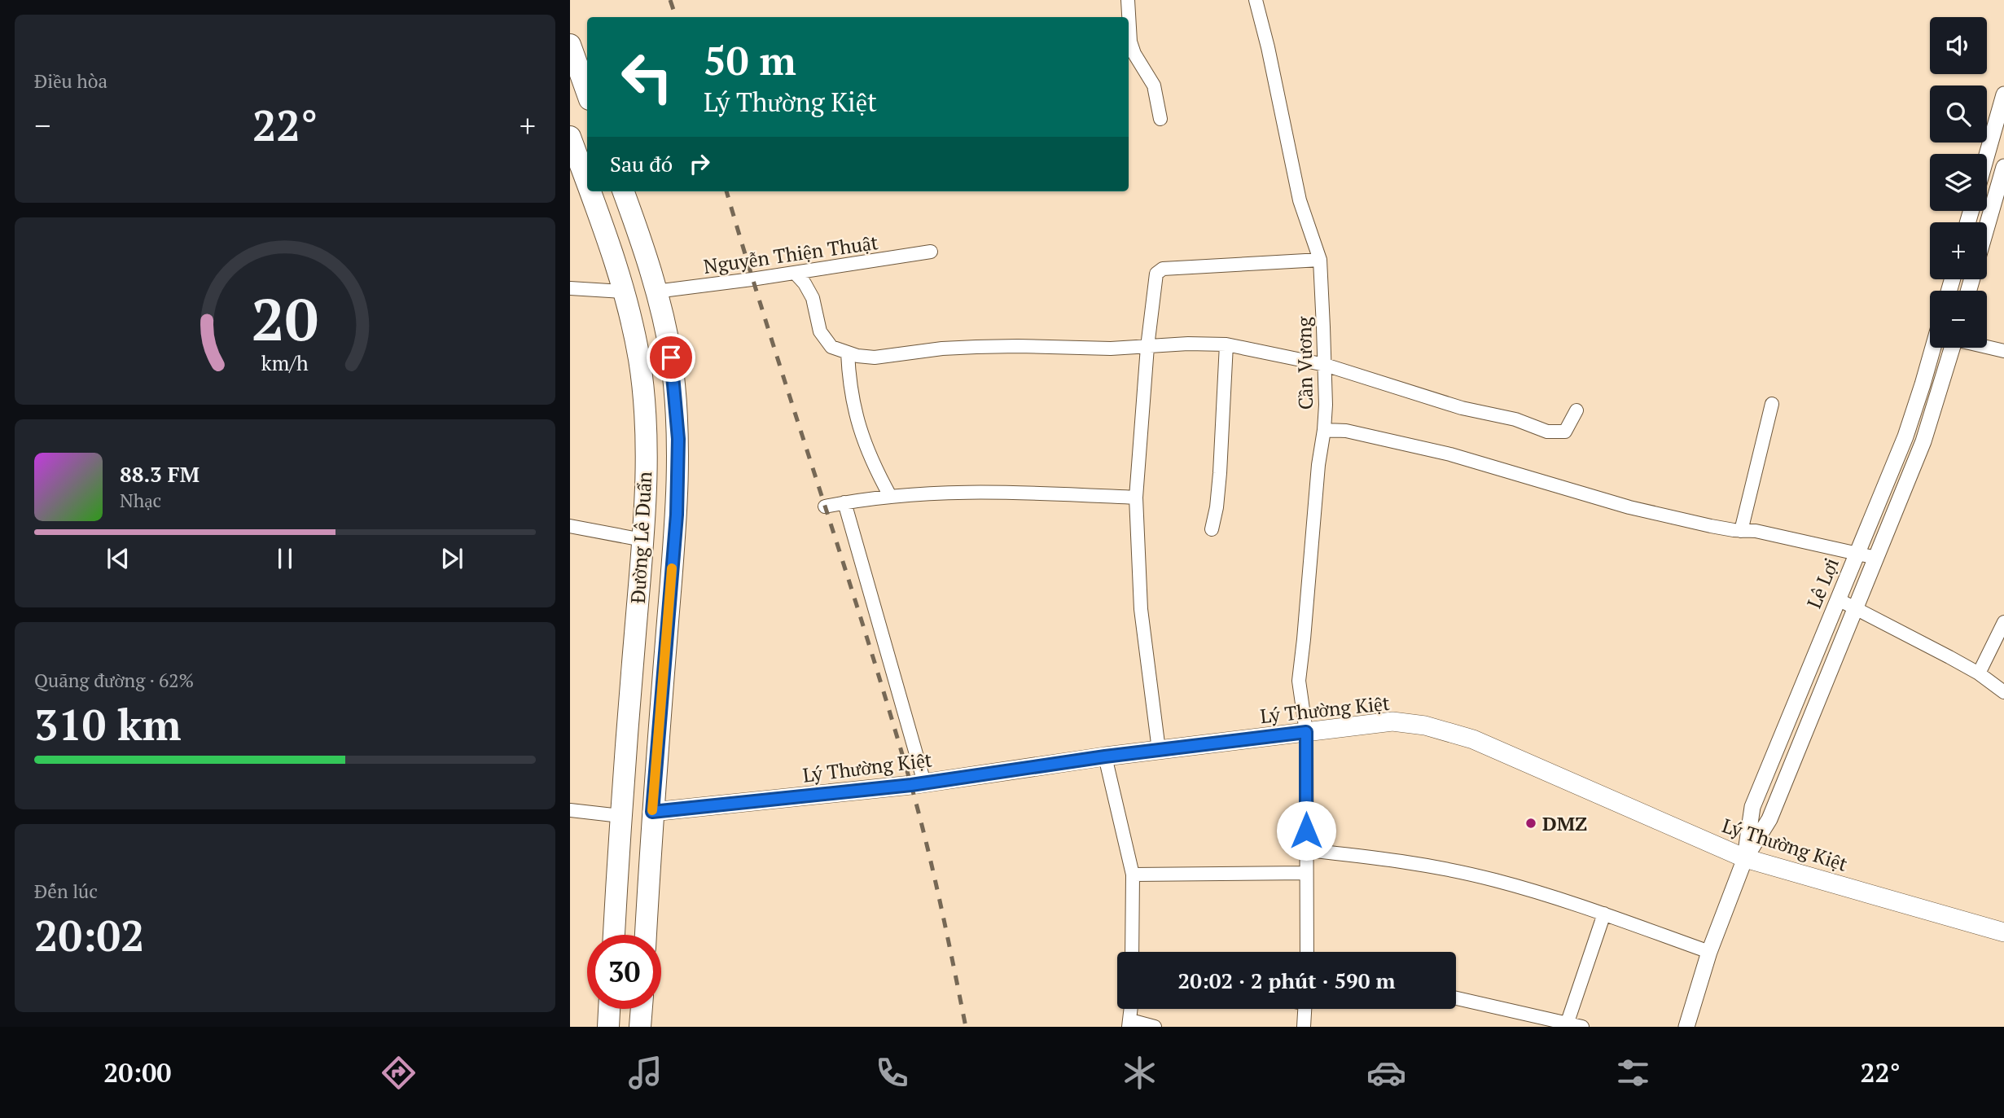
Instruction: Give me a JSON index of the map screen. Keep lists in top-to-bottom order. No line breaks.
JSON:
{"streets":{"highway":["Đường Lê Duẩn"],"main road":["Lý Thường Kiệt"],"street":["Nguyễn Thiện Thuật","Cần Vương","Lê Lợi"]},"crossings":[["Nguyễn Thiện Thuật","Đường Lê Duẩn"],["Cần Vương","Lý Thường Kiệt"],["Đường Lê Duẩn","Lý Thường Kiệt"],["Lê Lợi","Lý Thường Kiệt"]],"places":["DMZ"],"page":{"tile":["Điều hòa",["Quãng đường · 62%","310 km"],["Đến lúc","20:02"]],"map_buttons":["+","−"],"turn":["50 m","Lý Thường Kiệt"],"heat":["−","22°","+"],"then":"Sau đó","song":["88.3 FM","Nhạc"],"limit":"30","trip":"20:02 · 2 phút · 590 m","tabs":["20:00","22°"],"gauge":["20","km/h"]}}
